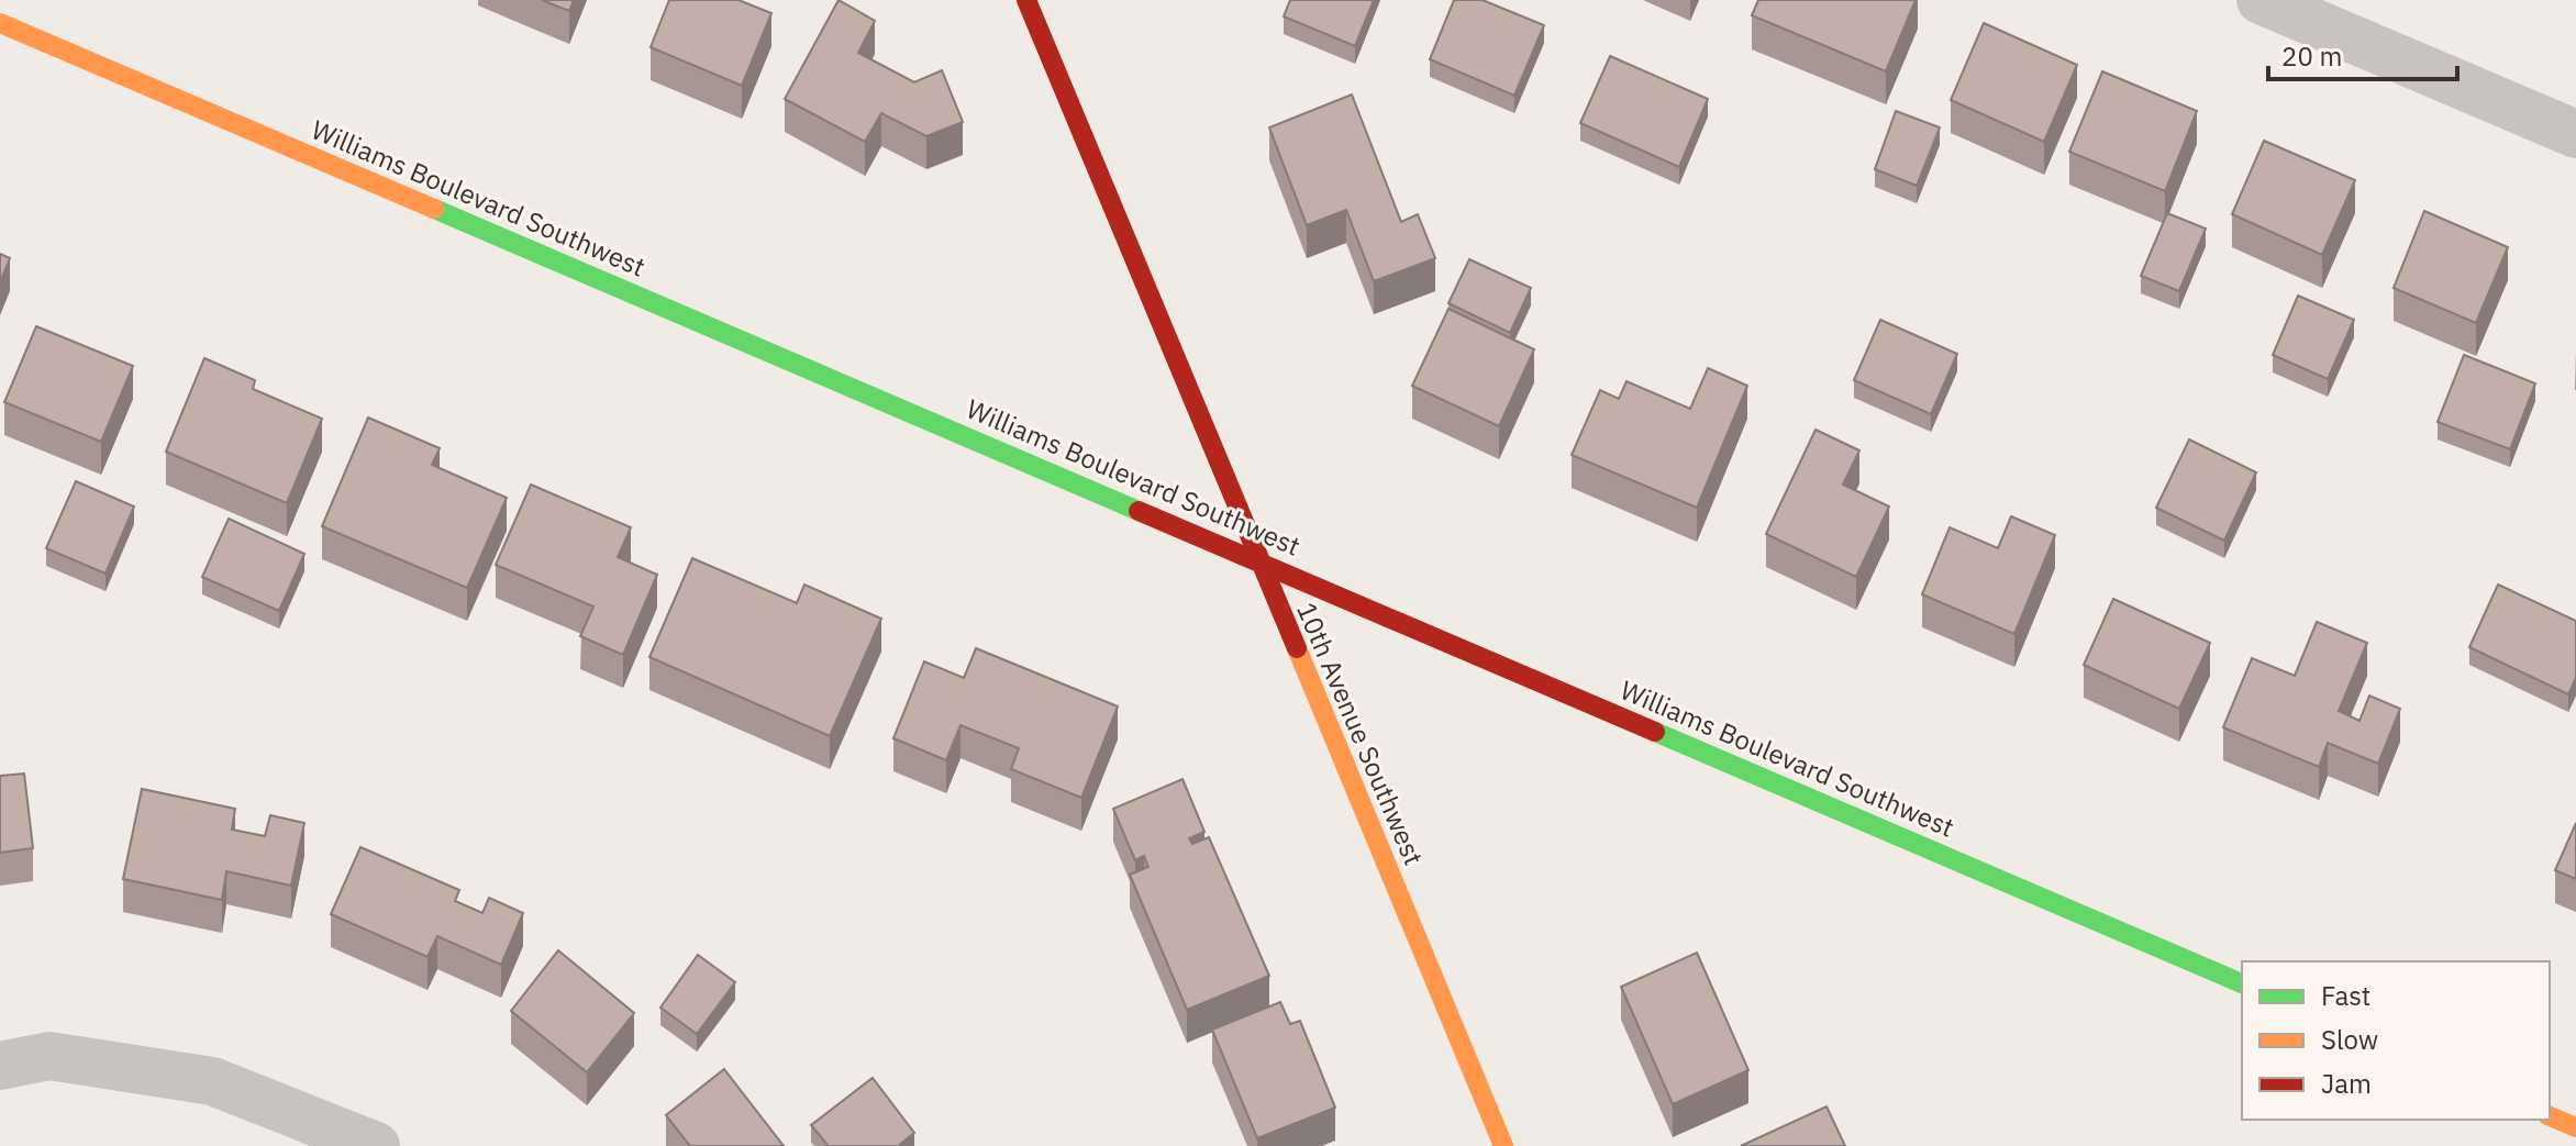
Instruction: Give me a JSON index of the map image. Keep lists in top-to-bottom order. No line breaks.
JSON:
{"streets":{"main road":["Williams Boulevard Southwest","10th Avenue Southwest"]},"crossings":[["Williams Boulevard Southwest","10th Avenue Southwest"]],"legend":["Fast","Slow","Jam"],"scale_bar":"20 m"}
